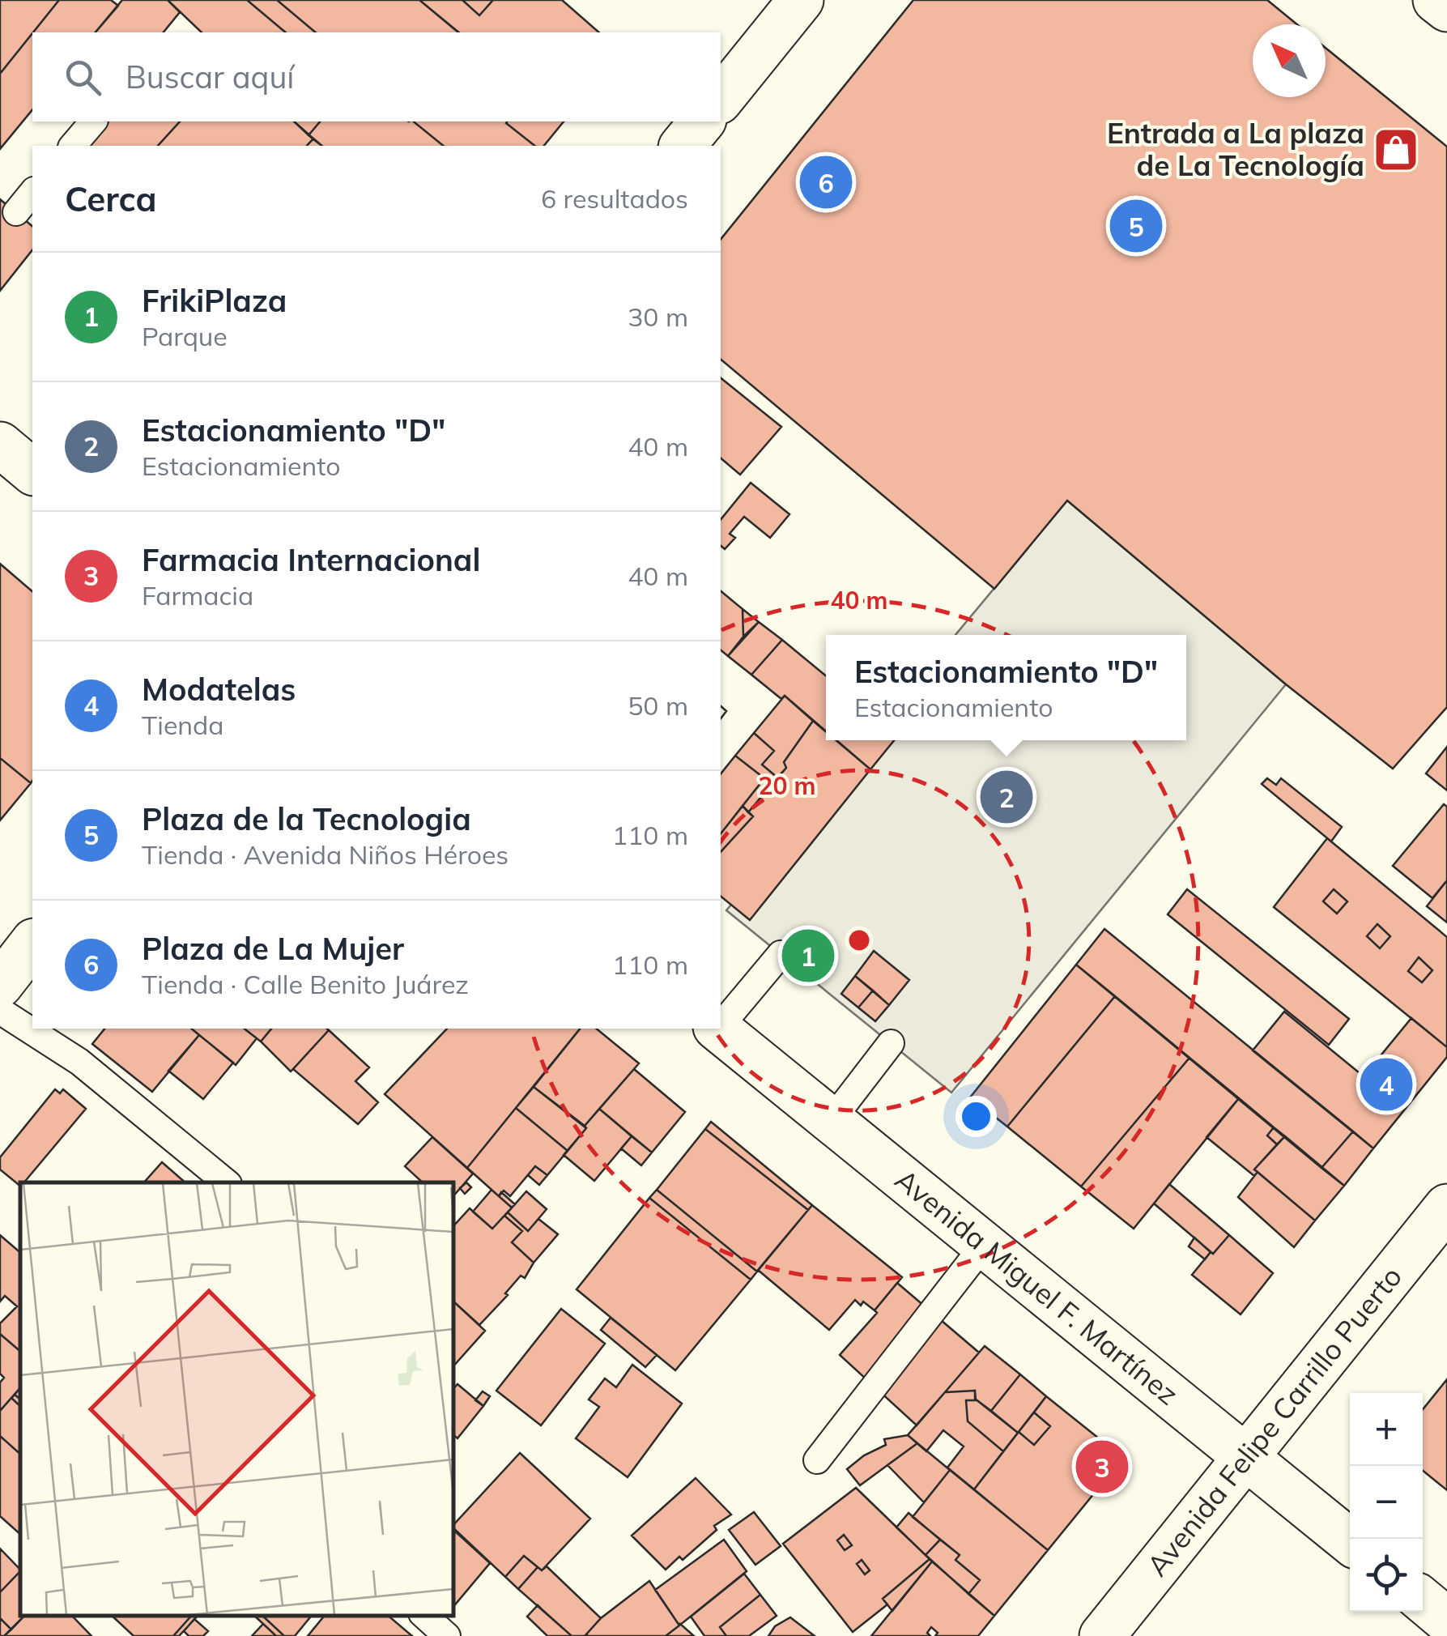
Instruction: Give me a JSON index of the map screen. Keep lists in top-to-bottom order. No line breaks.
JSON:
{"streets":{"main road":["Avenida Miguel F. Martínez","Avenida Felipe Carrillo Puerto"]},"crossings":[["Avenida Miguel F. Martínez","Avenida Felipe Carrillo Puerto"]],"places":{"shop":["Entrada a La plaza de La Tecnología"]},"north":"top left","page":{"search":"Buscar aquí","heading":["Cerca","6 resultados"],"pins":["6","5","2","1","4","3"],"list":[{"mark":"1","name":"FrikiPlaza","note":"Parque","value":"30 m"},{"mark":"2","name":"Estacionamiento \"D\"","note":"Estacionamiento","value":"40 m"},{"mark":"3","name":"Farmacia Internacional","note":"Farmacia","value":"40 m"},{"mark":"4","name":"Modatelas","note":"Tienda","value":"50 m"},{"mark":"5","name":"Plaza de la Tecnologia","note":"Tienda · Avenida Niños Héroes","value":"110 m"},{"mark":"6","name":"Plaza de La Mujer","note":"Tienda · Calle Benito Juárez","value":"110 m"}],"popup":["Estacionamiento \"D\"","Estacionamiento"],"map_buttons":["+","−"]},"rings":["40 m","20 m"]}
